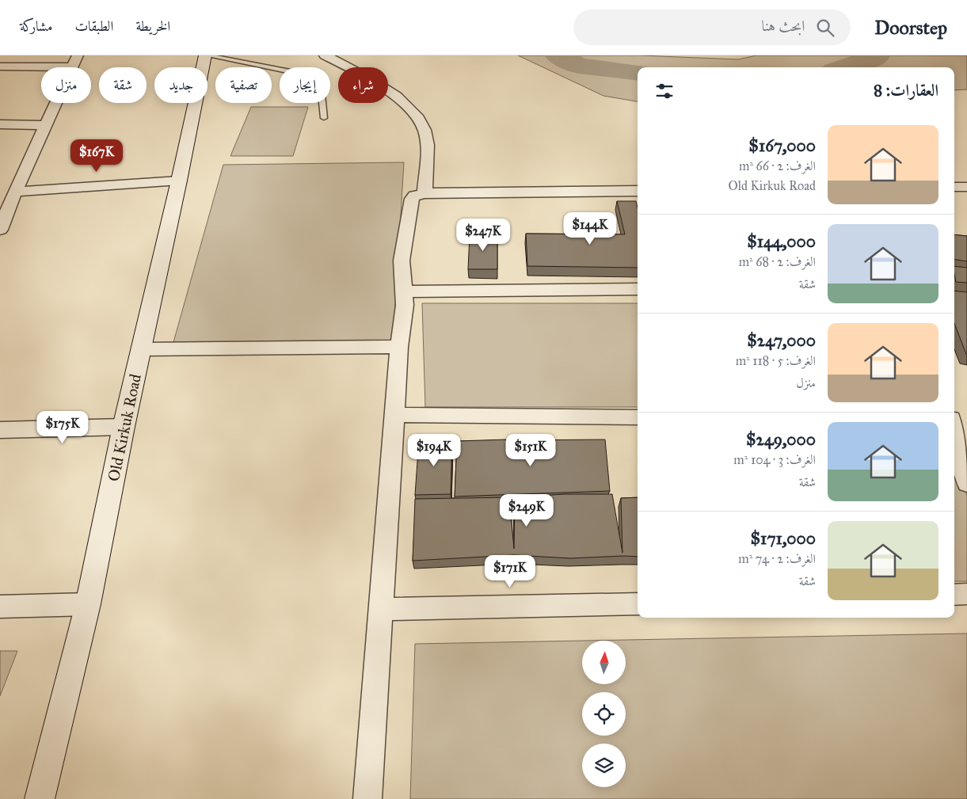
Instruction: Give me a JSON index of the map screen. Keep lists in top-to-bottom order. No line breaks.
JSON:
{"streets":{"street":["Old Kirkuk Road"]},"north":"top","page":{"header":"Doorstep","search":"ابحث هنا","nav":["الخريطة","الطبقات","مشاركة"],"chip":["شراء","إيجار","تصفية","جديد","شقة","منزل"],"heading":"العقارات: 8","list":[{"name":"$167,000","note":"الغرف: 2 · 66 m² · Old Kirkuk Road"},{"name":"$144,000","note":"الغرف: 2 · 68 m² · شقة"},{"name":"$247,000","note":"الغرف: 5 · 118 m² · منزل"},{"name":"$249,000","note":"الغرف: 3 · 104 m² · شقة"},{"name":"$171,000","note":"الغرف: 2 · 74 m² · شقة"}],"price":["$167K","$144K","$247K","$175K","$194K","$151K","$249K","$171K"]}}
